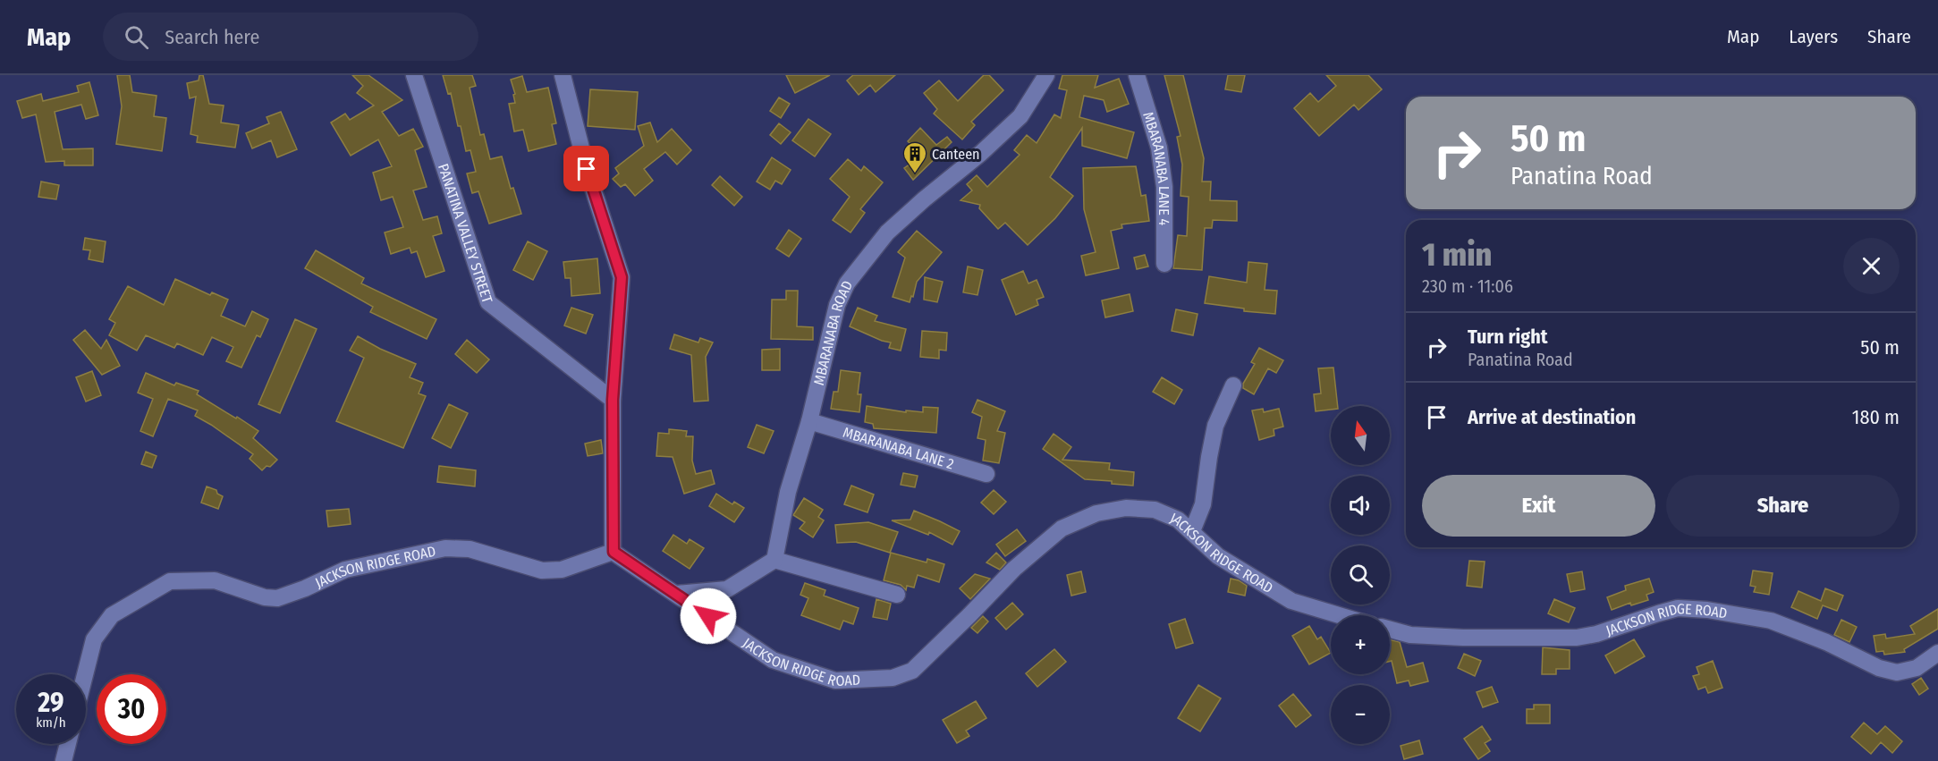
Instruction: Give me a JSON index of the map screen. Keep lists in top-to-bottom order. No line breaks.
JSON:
{"streets":{"street":["MBARANABA LANE 4","PANATINA VALLEY STREET","MBARANABA ROAD","MBARANABA LANE 2","JACKSON RIDGE ROAD"]},"crossings":[["MBARANABA ROAD","MBARANABA LANE 2"]],"places":{"building":["Canteen"]},"north":"top","page":{"header":"Map","search":"Search here","nav":["Map","Layers","Share"],"turn":["50 m","Panatina Road"],"heading":["1 min","230 m · 11:06"],"list":[{"name":"Turn right","note":"Panatina Road","value":"50 m"},{"name":"Arrive at destination","value":"180 m"}],"map_buttons":["+","−"],"buttons":["Exit","Share"],"speed":"29 km/h","limit":"30"}}
